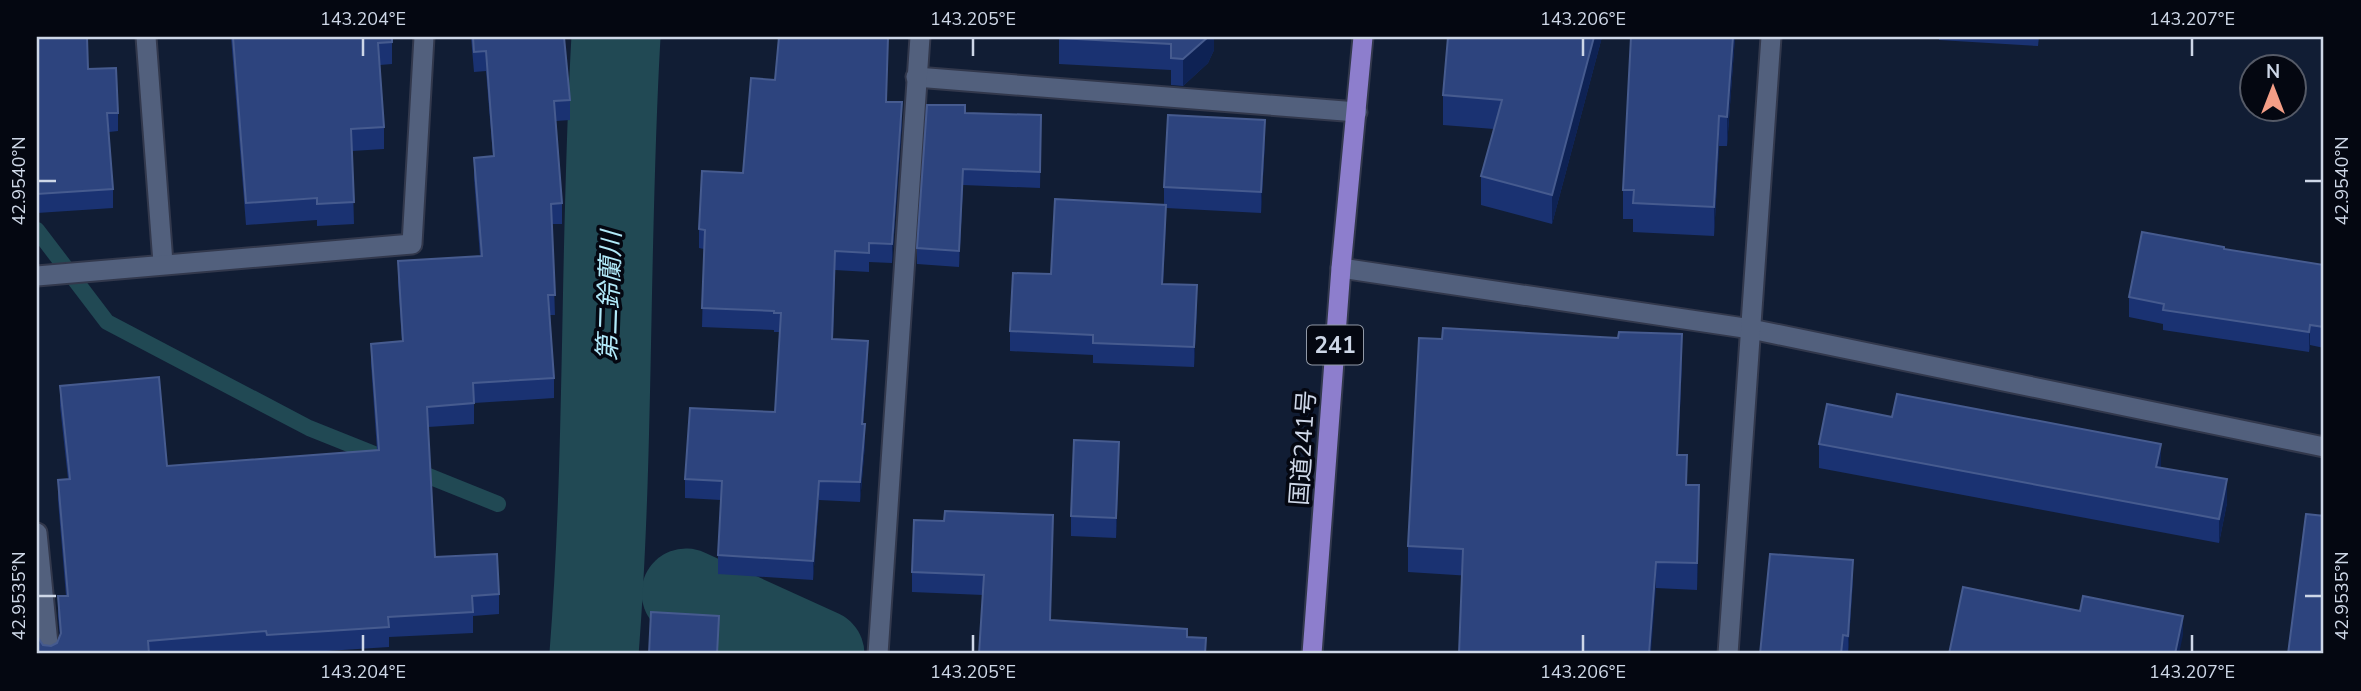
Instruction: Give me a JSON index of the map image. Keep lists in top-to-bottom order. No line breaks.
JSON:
{"streets":{"highway":["241","国道241号"]},"water":["第二鈴蘭川"],"north":"top","coordinates":["143.204°E","143.205°E","143.206°E","143.207°E","42.9540°N","42.9535°N"]}
